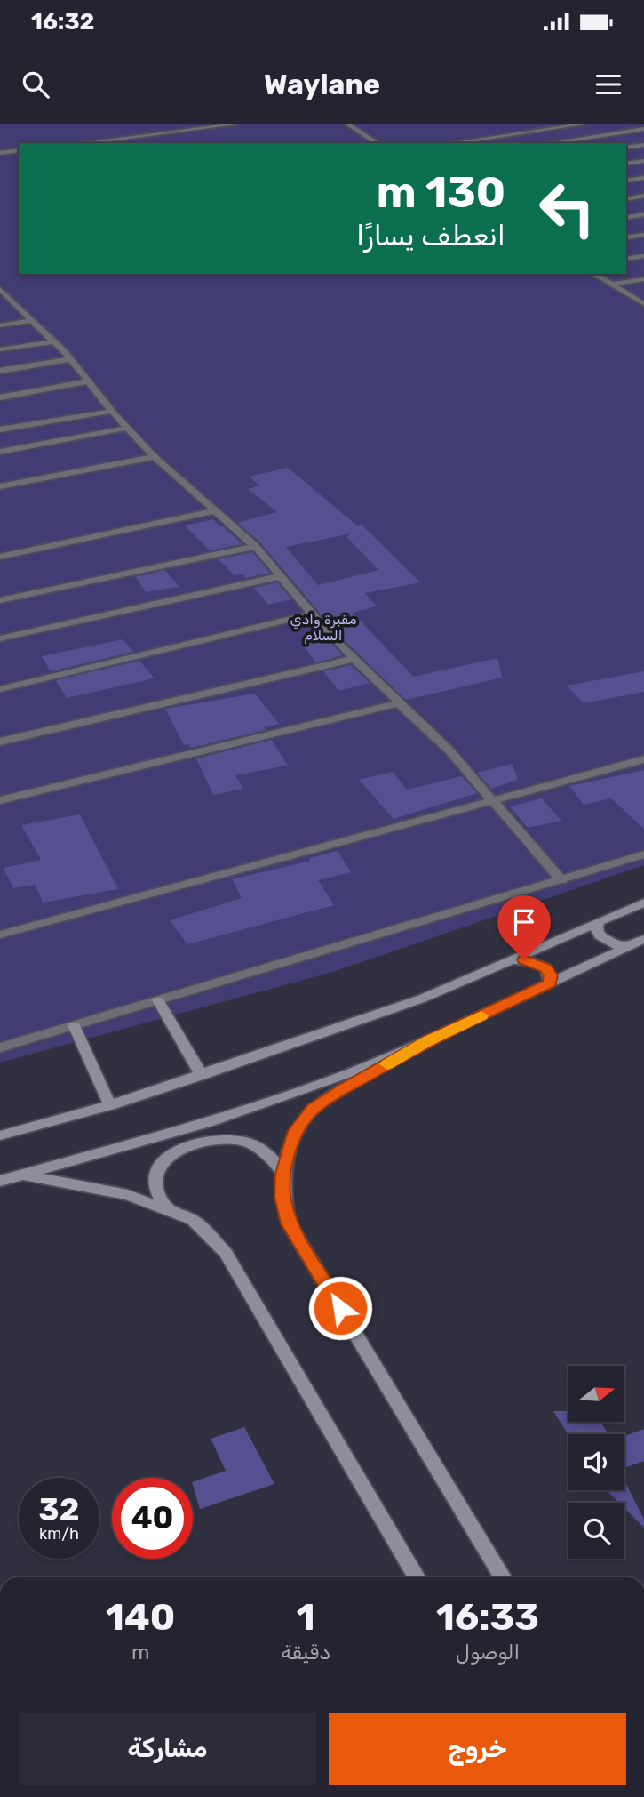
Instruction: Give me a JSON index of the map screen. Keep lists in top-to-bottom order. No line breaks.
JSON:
{"parks":["مقبرة وادي السلام"],"north":"right","page":{"status":"16:32","header":"Waylane","turn":["130 m","انعطف يسارًا"],"speed":"32 km/h","limit":"40","eta":["16:33","الوصول","1","دقيقة","140","m"],"buttons":["خروج","مشاركة"]}}
